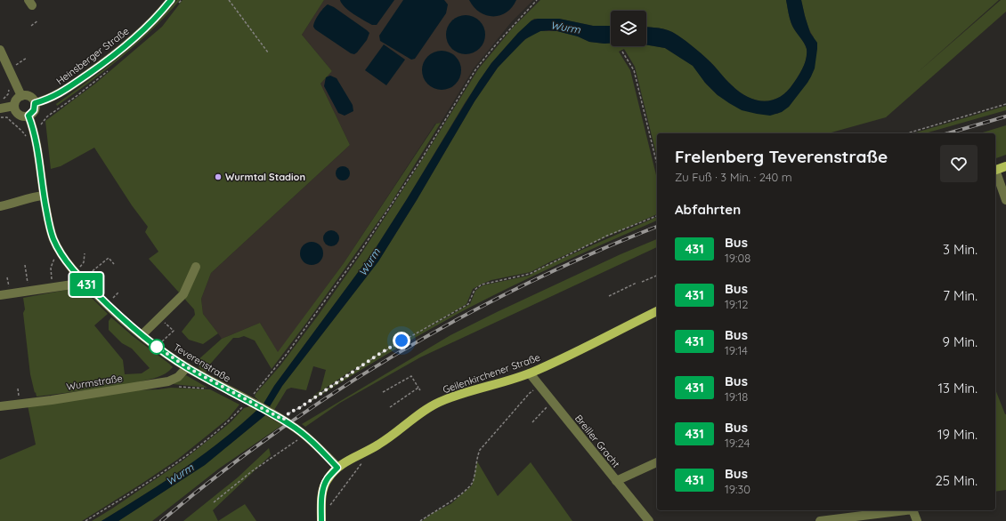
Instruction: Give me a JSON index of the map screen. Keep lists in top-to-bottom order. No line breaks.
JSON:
{"streets":{"main road":["Geilenkirchener Straße"],"street":["Heinsberger Straße","Teverenstraße","Wurmstraße","Breiller Gracht"]},"crossings":[["Heinsberger Straße","Teverenstraße"],["Teverenstraße","Wurmstraße"],["Geilenkirchener Straße","Breiller Gracht"]],"water":["Wurm"],"places":["Wurmtal Stadion"],"lines":["bus line 431"],"page":{"on_map":"431","heading":[["Frelenberg Teverenstraße","Zu Fuß · 3 Min. · 240 m"],"Abfahrten"],"list":[{"mark":"431","name":"Bus","note":"19:08","value":"3 Min."},{"mark":"431","name":"Bus","note":"19:12","value":"7 Min."},{"mark":"431","name":"Bus","note":"19:14","value":"9 Min."},{"mark":"431","name":"Bus","note":"19:18","value":"13 Min."},{"mark":"431","name":"Bus","note":"19:24","value":"19 Min."},{"mark":"431","name":"Bus","note":"19:30","value":"25 Min."}]}}
